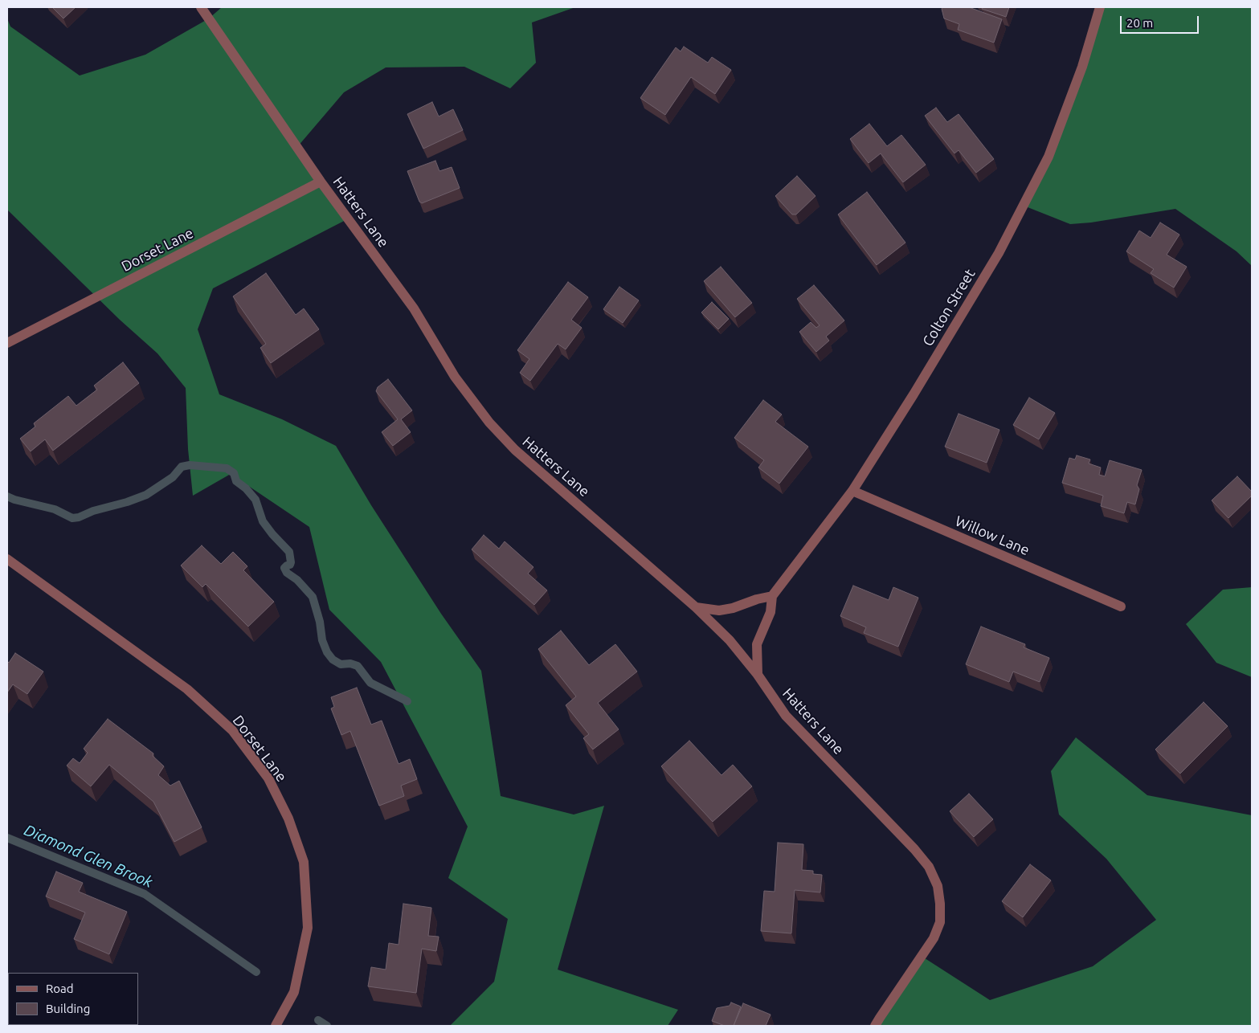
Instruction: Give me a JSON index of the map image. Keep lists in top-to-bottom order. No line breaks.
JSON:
{"streets":{"street":["Hatters Lane","Dorset Lane","Colton Street","Willow Lane"]},"crossings":[["Hatters Lane","Dorset Lane"],["Colton Street","Willow Lane"]],"water":["Diamond Glen Brook"],"legend":["Road","Building"],"scale_bar":"20 m"}
